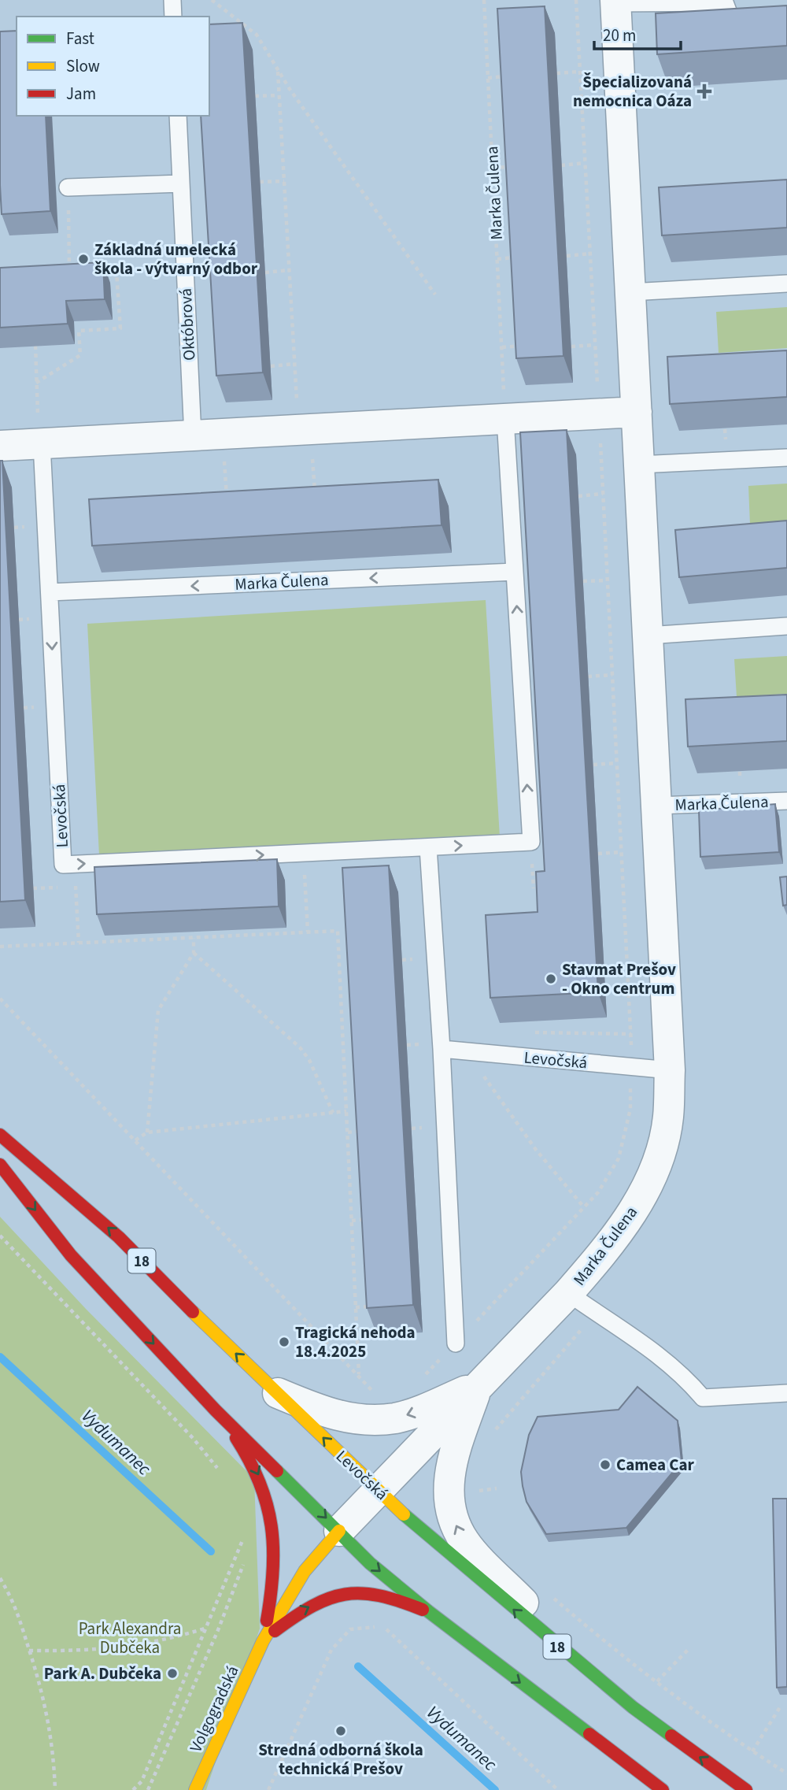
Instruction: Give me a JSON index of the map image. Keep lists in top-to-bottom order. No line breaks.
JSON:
{"streets":{"main road":["Levočská","18","Volgogradská"],"street":["Marka Čulena"],"lane":["Októbrová"]},"crossings":[["Marka Čulena","Levočská"],["Marka Čulena","Volgogradská"]],"water":["Vydumanec"],"parks":["Park Alexandra Dubčeka"],"places":{"health":["Špecializovaná nemocnica Oáza"],"other":["Základná umelecká škola - výtvarný odbor","Stavmat Prešov - Okno centrum","Tragická nehoda 18.4.2025","Camea Car","Park A. Dubčeka","Stredná odborná škola technická Prešov"]},"legend":["Fast","Slow","Jam"],"scale_bar":"20 m"}
